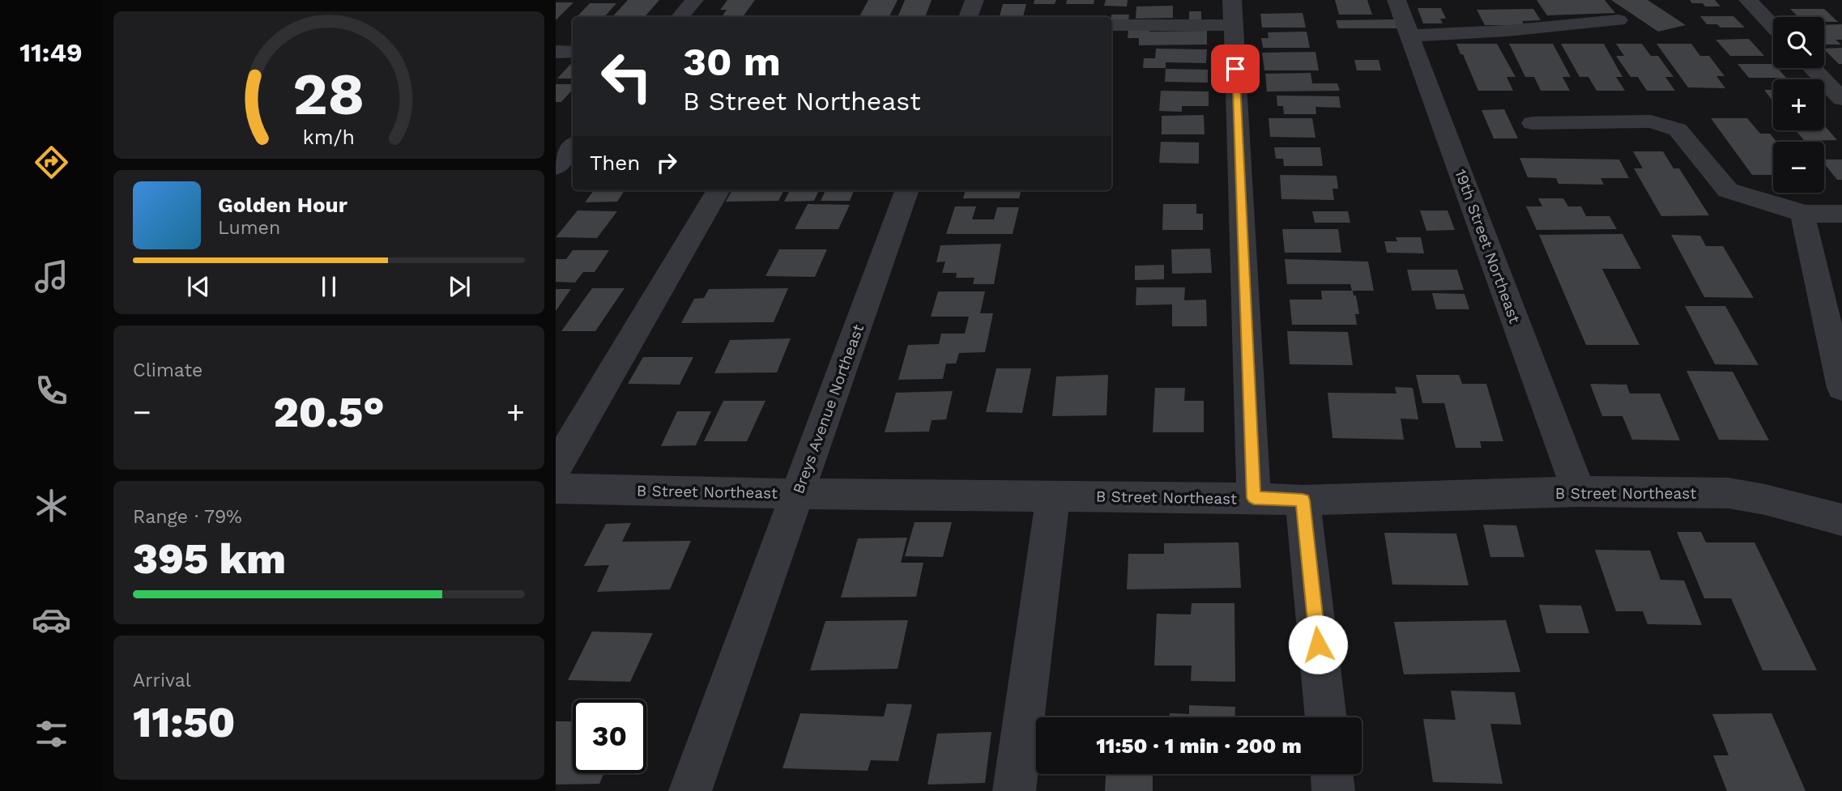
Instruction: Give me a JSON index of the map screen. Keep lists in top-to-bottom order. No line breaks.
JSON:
{"streets":{"street":["19th Street Northeast","Breys Avenue Northeast","B Street Northeast"]},"crossings":[["19th Street Northeast","B Street Northeast"],["Breys Avenue Northeast","B Street Northeast"]],"page":{"tabs":"11:49","map_buttons":["+","−"],"turn":["30 m","B Street Northeast"],"then":"Then","song":["Golden Hour","Lumen"],"tile":["Climate",["Range · 79%","395 km"],["Arrival","11:50"]],"heat":["−","20.5°","+"],"limit":"30","trip":"11:50 · 1 min · 200 m","gauge":["28","km/h"]}}
